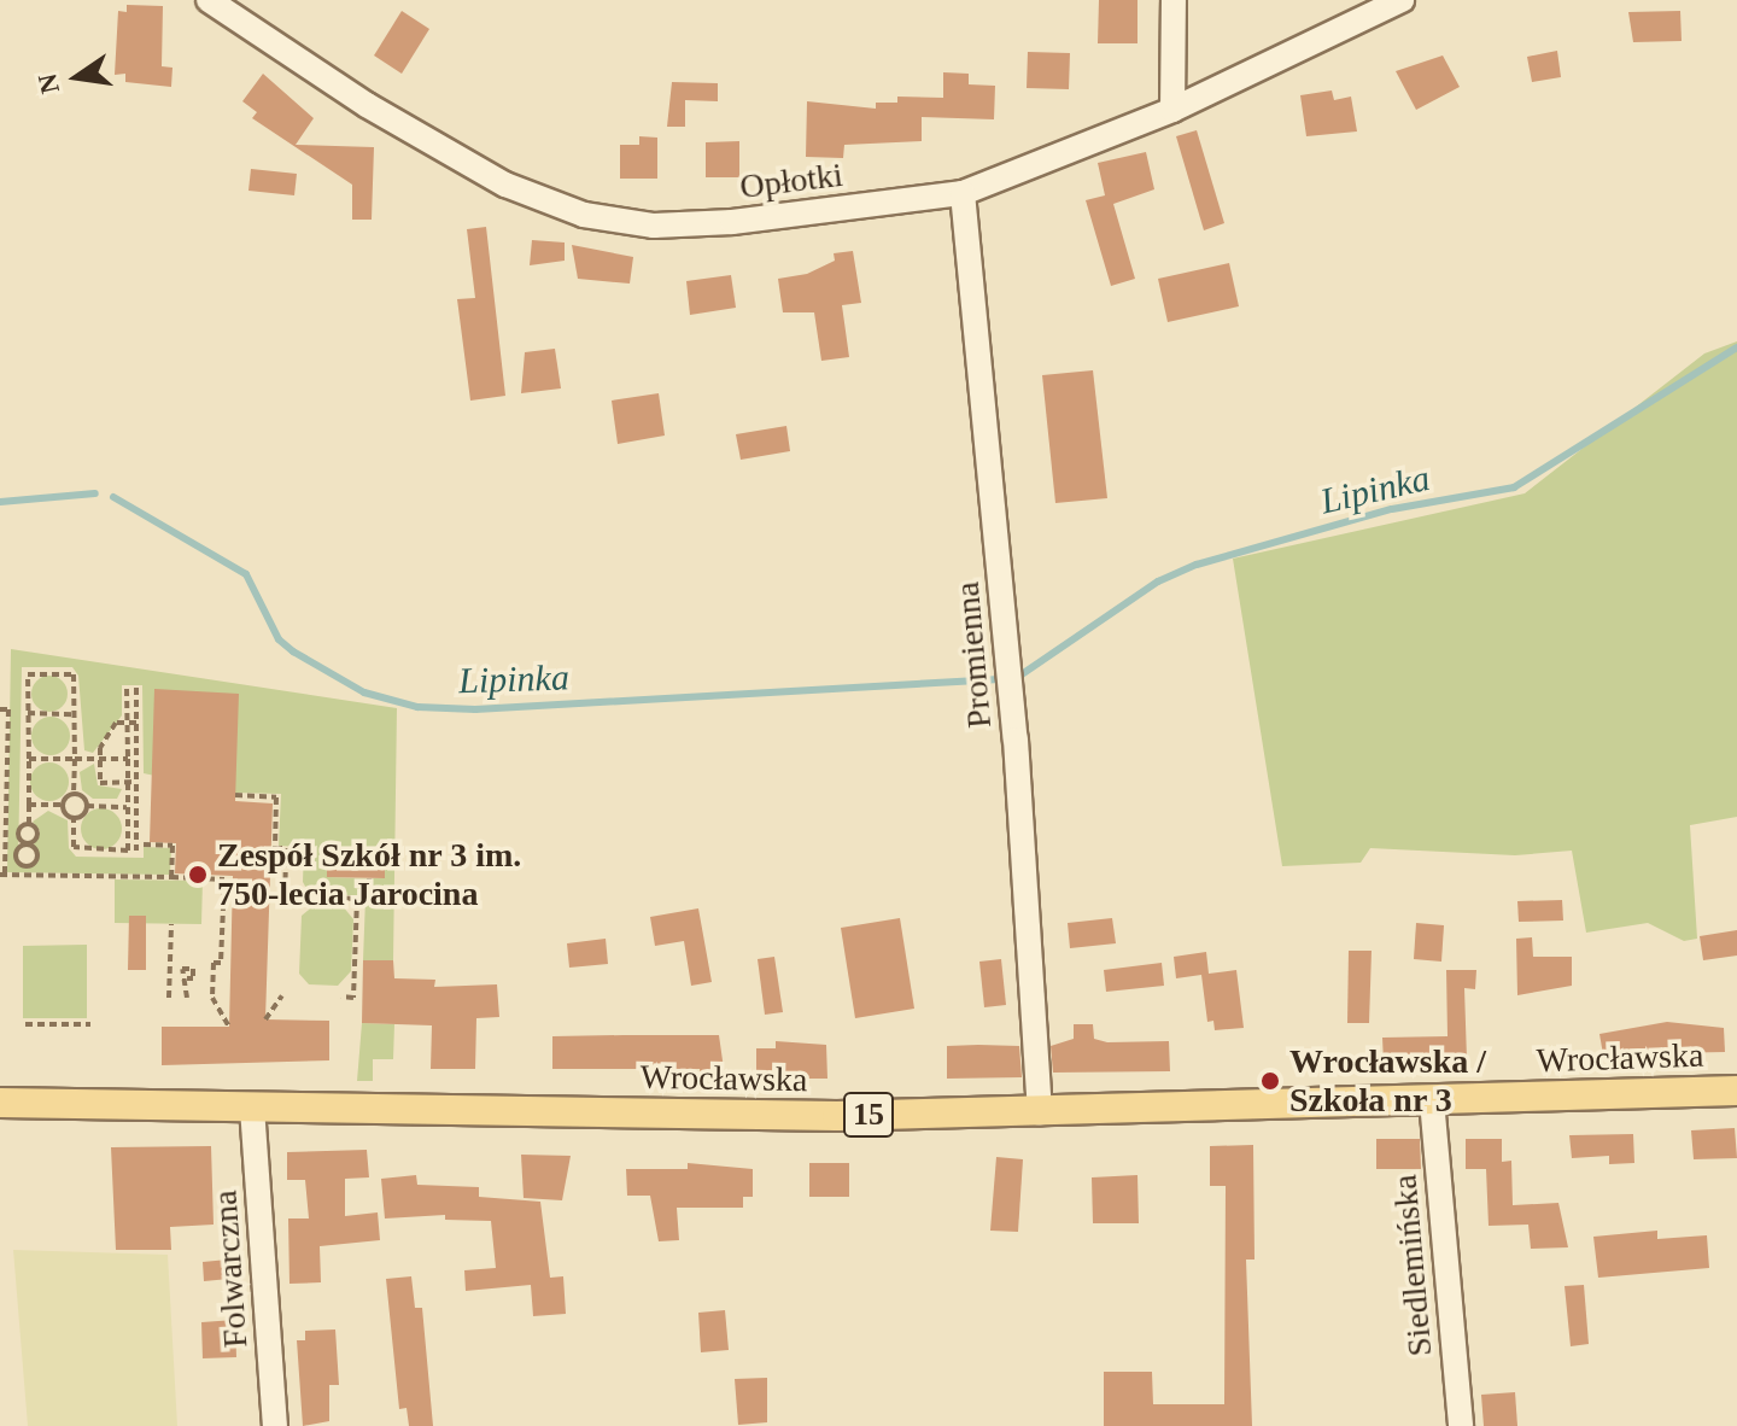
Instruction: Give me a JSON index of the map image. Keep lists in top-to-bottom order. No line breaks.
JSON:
{"streets":{"main road":["Wrocławska","15"],"street":["Opłotki","Promienna","Siedlemińska","Folwarczna"]},"crossings":[["Opłotki","Promienna"],["Promienna","Wrocławska"],["Wrocławska","Siedlemińska"],["Wrocławska","Folwarczna"]],"water":["Lipinka"],"places":["Zespół Szkół nr 3 im. 750-lecia Jarocina","Wrocławska / Szkoła nr 3"],"north":"left"}
